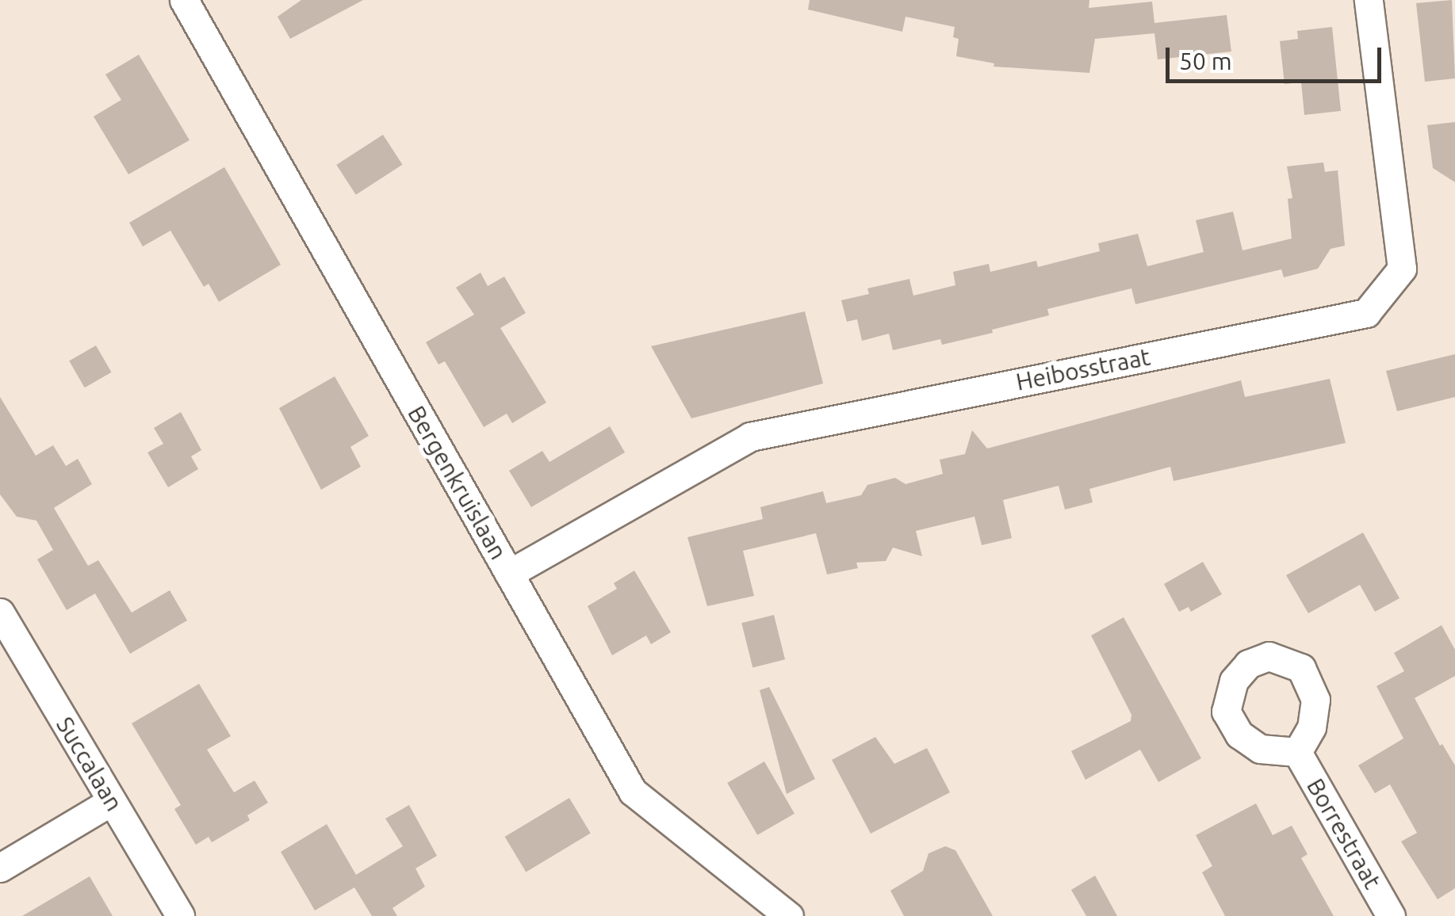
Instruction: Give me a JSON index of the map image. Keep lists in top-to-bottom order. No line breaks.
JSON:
{"streets":{"street":["Heibosstraat","Bergenkruislaan","Succalaan","Borrestraat"]},"crossings":[["Heibosstraat","Bergenkruislaan"]],"scale_bar":"50 m"}
